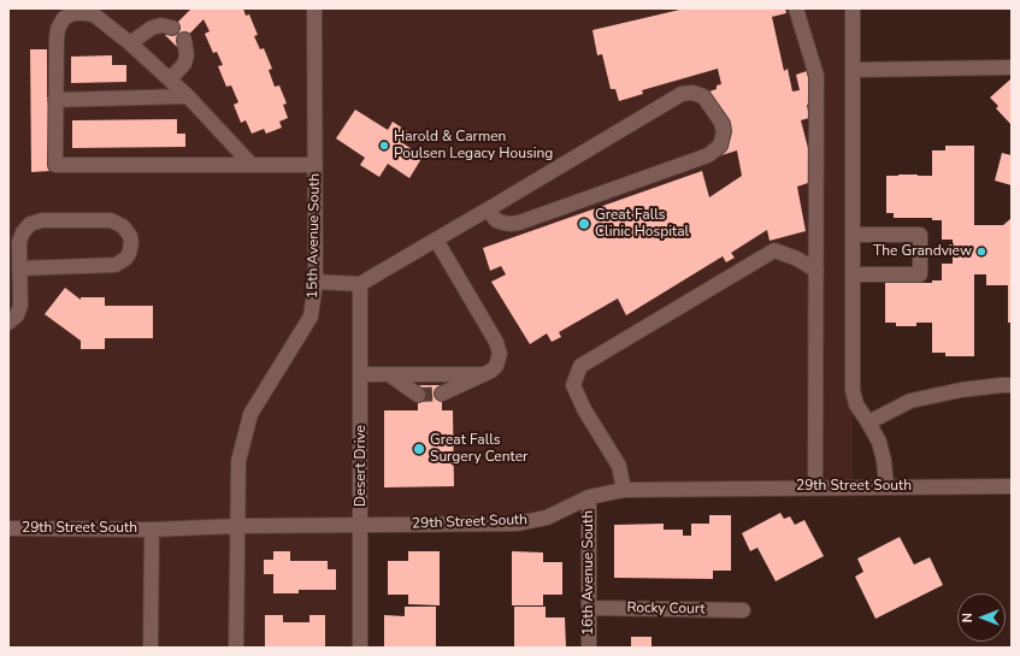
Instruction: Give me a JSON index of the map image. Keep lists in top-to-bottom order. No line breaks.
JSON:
{"streets":{"street":["15th Avenue South","Desert Drive","29th Street South","16th Avenue South","Rocky Court"]},"crossings":[["15th Avenue South","29th Street South"],["Desert Drive","29th Street South"],["29th Street South","16th Avenue South"],["16th Avenue South","Rocky Court"]],"places":["Harold & Carmen Poulsen Legacy Housing","Great Falls Clinic Hospital","The Grandview","Great Falls Surgery Center"],"north":"left"}
